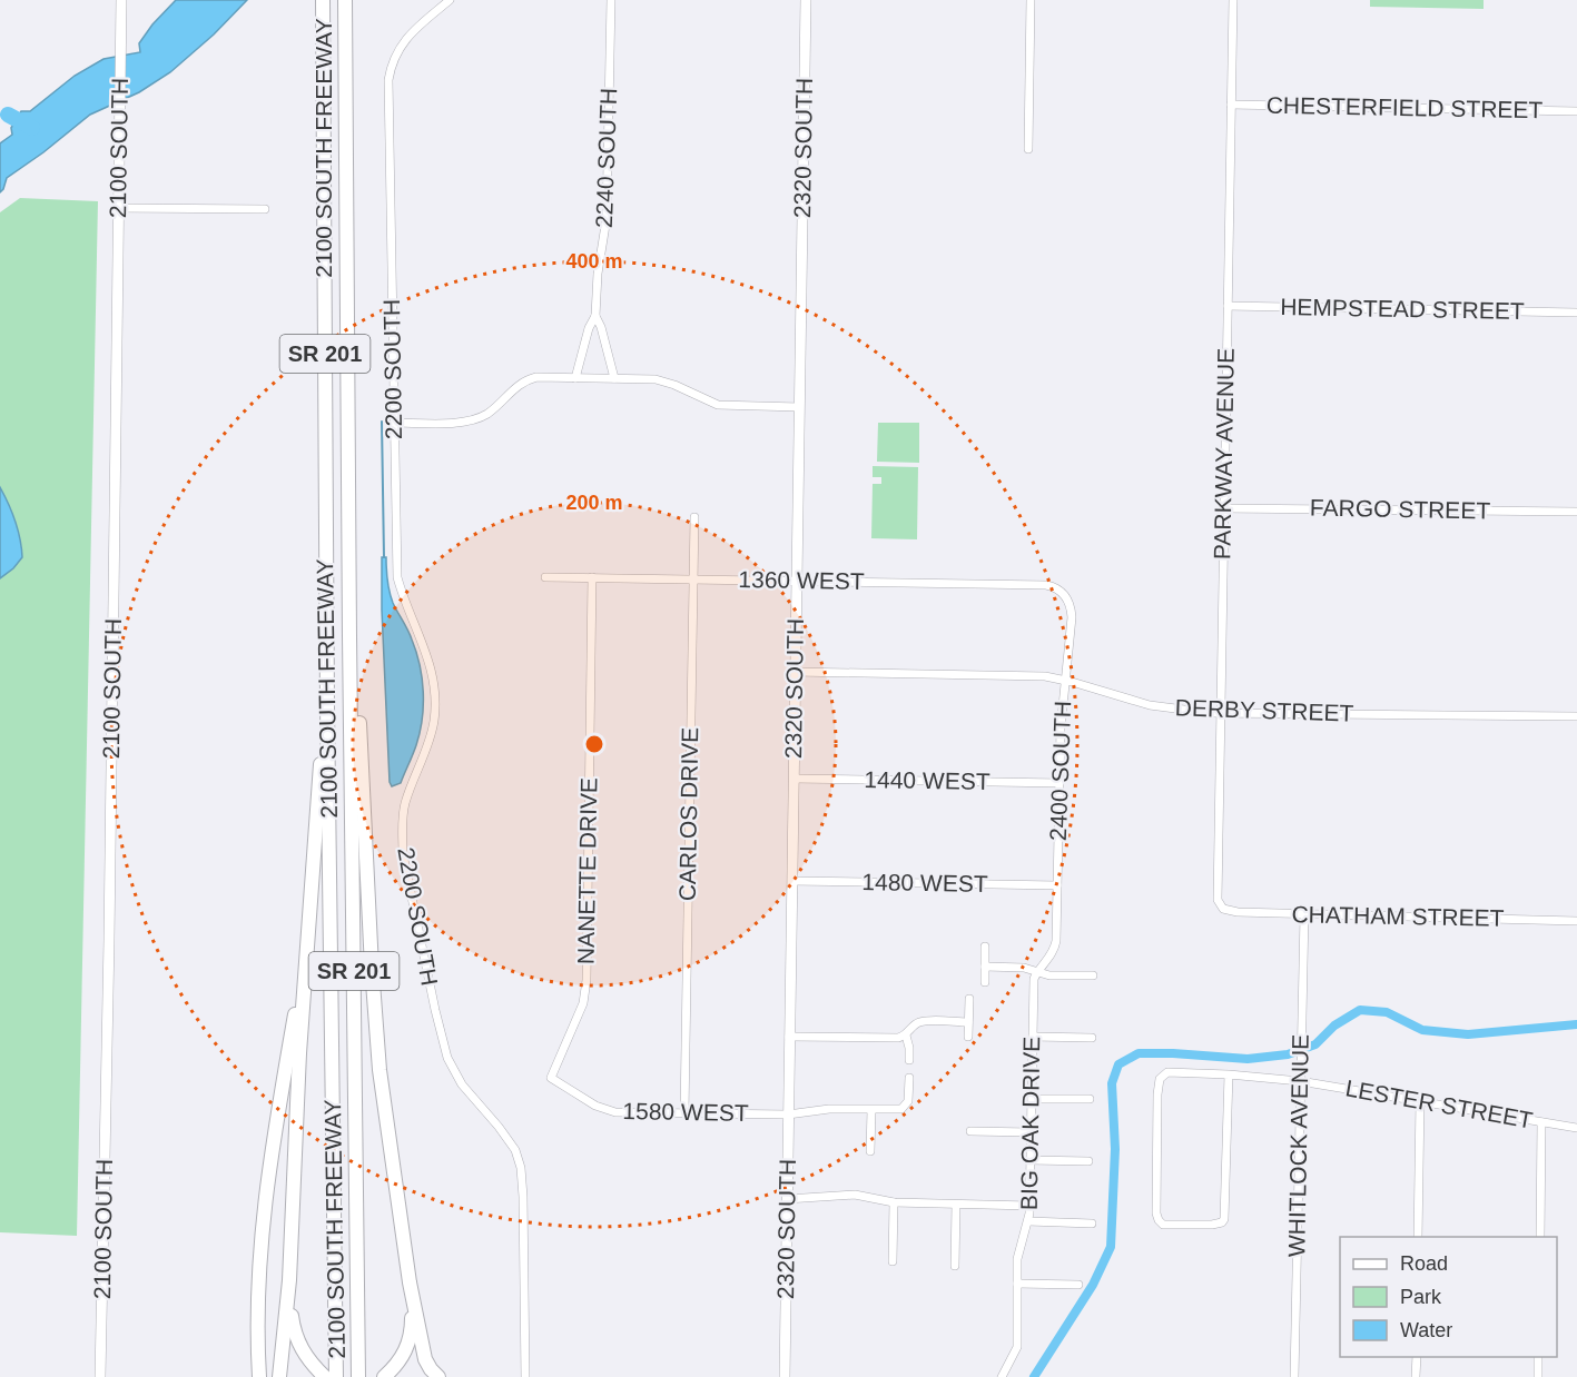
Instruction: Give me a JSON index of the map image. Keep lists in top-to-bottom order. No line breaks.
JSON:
{"streets":{"highway":["2100 SOUTH FREEWAY","SR 201"],"street":["CHESTERFIELD STREET","2100 SOUTH","2320 SOUTH","2240 SOUTH","HEMPSTEAD STREET","2200 SOUTH","PARKWAY AVENUE","FARGO STREET","1360 WEST","DERBY STREET","2400 SOUTH","1440 WEST","CARLOS DRIVE","NANETTE DRIVE","1480 WEST","CHATHAM STREET","LESTER STREET","1580 WEST","BIG OAK DRIVE","WHITLOCK AVENUE"]},"crossings":[["CHESTERFIELD STREET","PARKWAY AVENUE"],["2320 SOUTH","1360 WEST"],["2320 SOUTH","DERBY STREET"],["2320 SOUTH","1440 WEST"],["2320 SOUTH","1480 WEST"],["2320 SOUTH","1580 WEST"],["HEMPSTEAD STREET","PARKWAY AVENUE"],["PARKWAY AVENUE","FARGO STREET"],["PARKWAY AVENUE","DERBY STREET"],["PARKWAY AVENUE","CHATHAM STREET"],["1360 WEST","2400 SOUTH"],["1360 WEST","CARLOS DRIVE"],["1360 WEST","NANETTE DRIVE"],["DERBY STREET","2400 SOUTH"],["2400 SOUTH","1440 WEST"],["2400 SOUTH","1480 WEST"],["2400 SOUTH","BIG OAK DRIVE"],["CARLOS DRIVE","1580 WEST"],["NANETTE DRIVE","1580 WEST"],["CHATHAM STREET","WHITLOCK AVENUE"],["LESTER STREET","WHITLOCK AVENUE"]],"legend":["Road","Park","Water"],"rings":["400 m","200 m"]}
